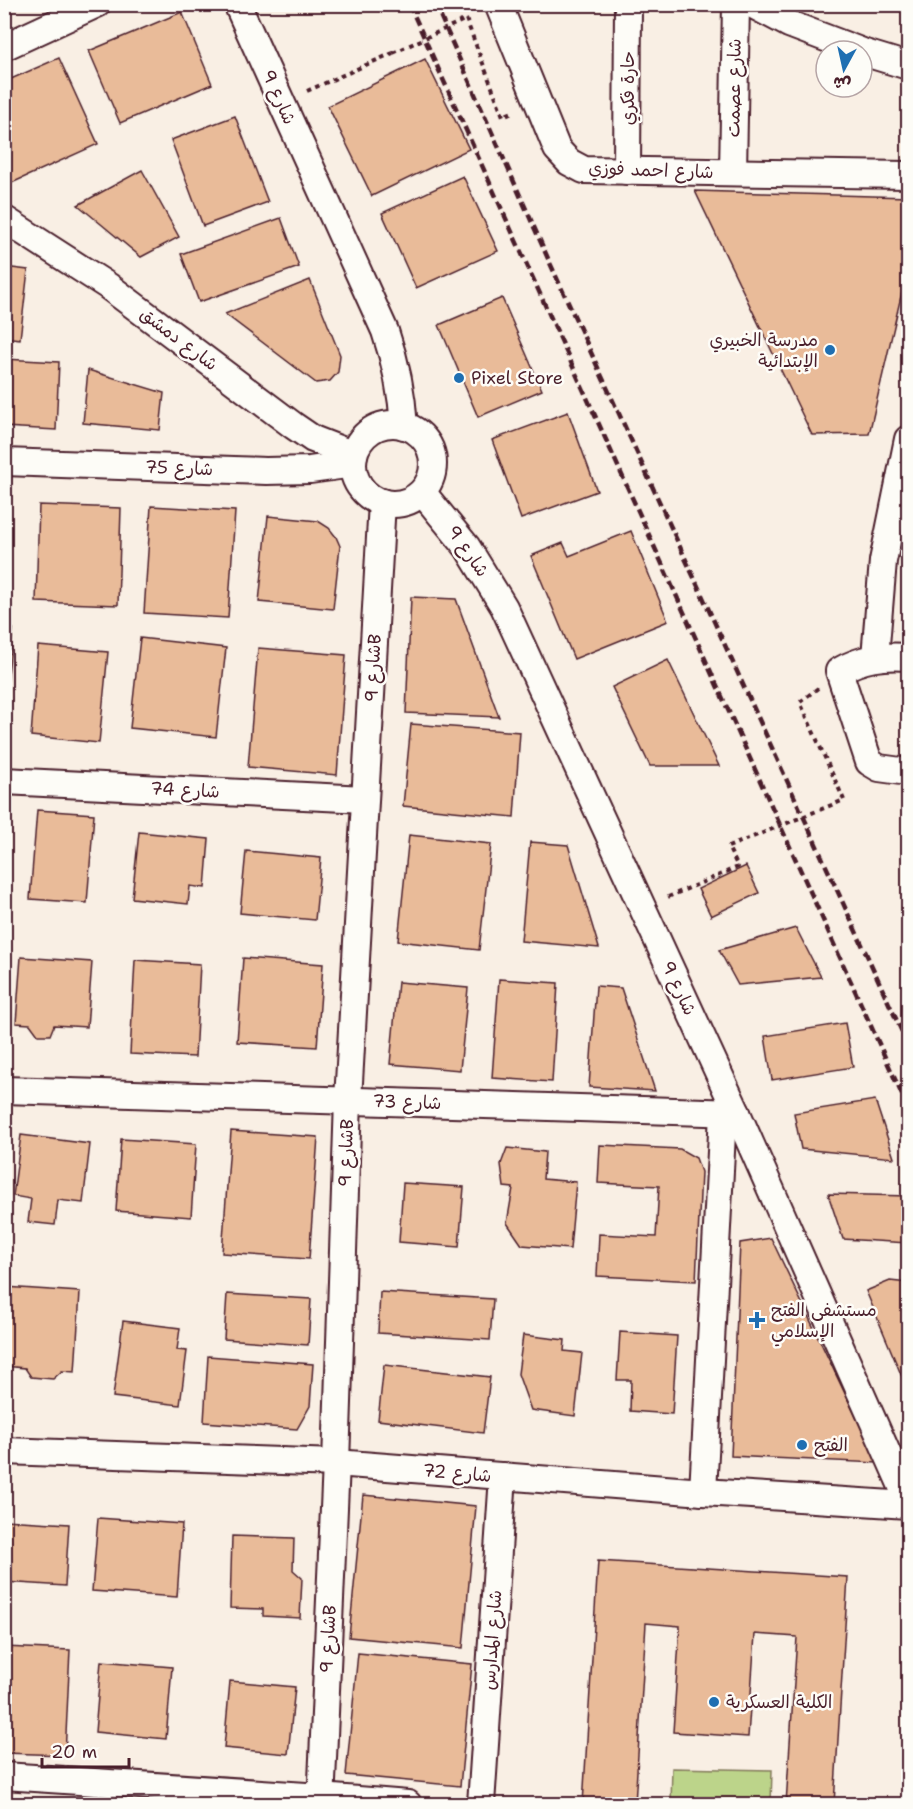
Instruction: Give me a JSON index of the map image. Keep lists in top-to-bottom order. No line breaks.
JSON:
{"streets":{"street":["حارة فكري","شارع عصمت","شارع 9","شارع احمد فوزي","شارع دمشق","شارع 75","شارع 9B","شارع 74","شارع 73","شارع 72","شارع المدارس"]},"crossings":[["حارة فكري","شارع احمد فوزي"],["شارع عصمت","شارع احمد فوزي"],["شارع 9","شارع دمشق"],["شارع 9","شارع 75"],["شارع 9","شارع 9B"],["شارع 9","شارع 73"],["شارع دمشق","شارع 75"],["شارع دمشق","شارع 9B"],["شارع 75","شارع 9B"],["شارع 9B","شارع 74"],["شارع 9B","شارع 73"],["شارع 9B","شارع 72"],["شارع 72","شارع المدارس"]],"places":{"other":["مدرسة الخبيري الإبتدائية","Pixel Store","الفتح","الكلية العسكرية"],"health":["مستشفى الفتح الإسلامي"]},"scale_bar":"20 m","north":"bottom"}
